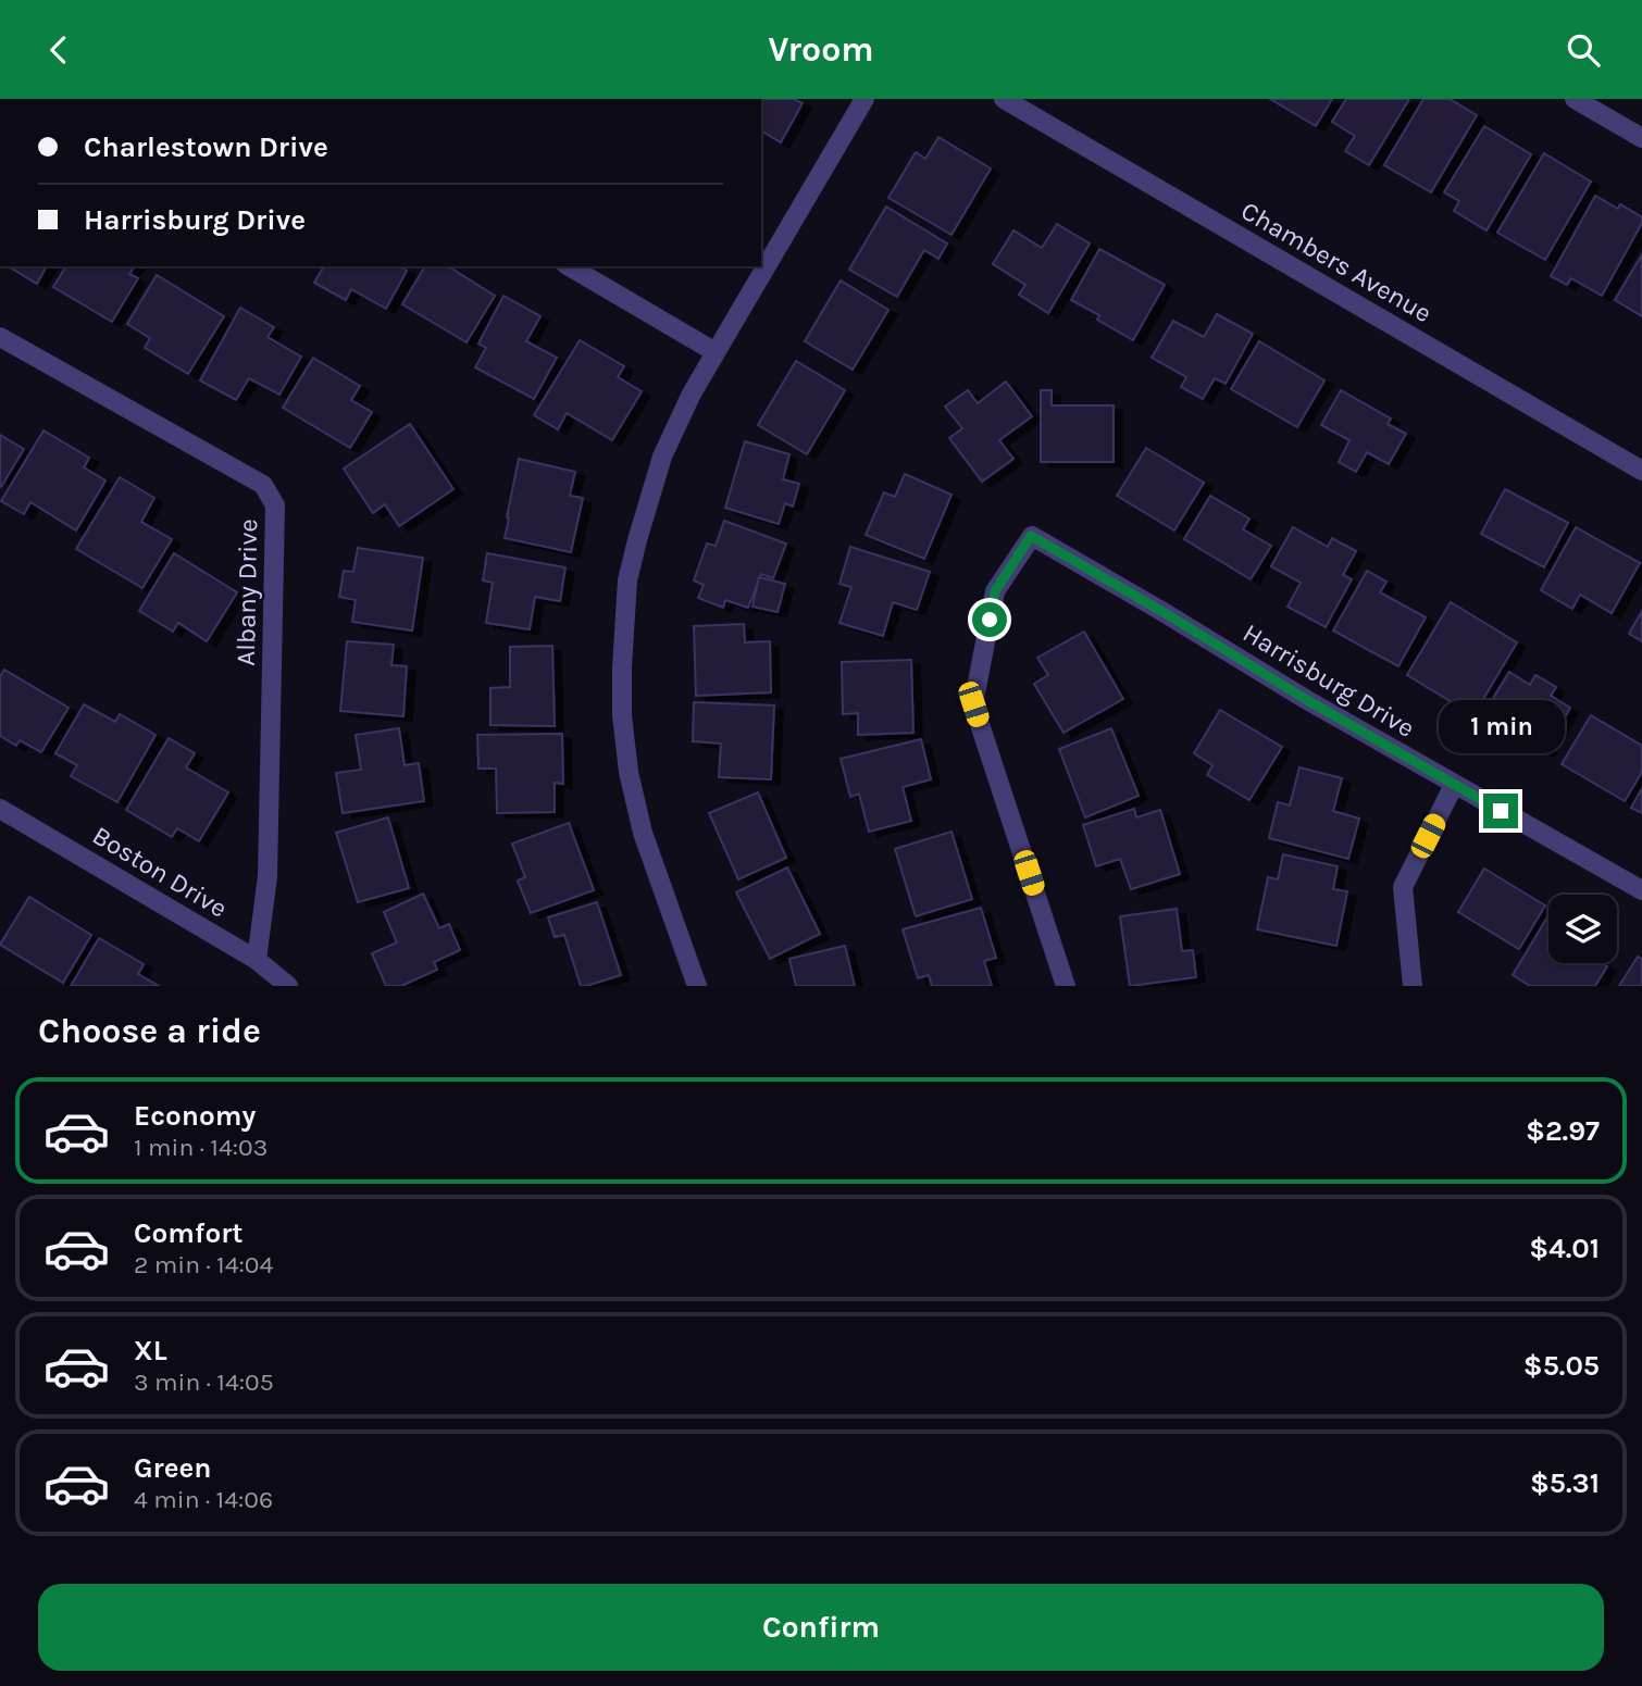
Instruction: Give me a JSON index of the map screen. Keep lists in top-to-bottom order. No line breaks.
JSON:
{"streets":{"street":["Chambers Avenue","Albany Drive","Harrisburg Drive","Boston Drive"]},"crossings":[["Albany Drive","Boston Drive"]],"page":{"header":"Vroom","banner":["Charlestown Drive","Harrisburg Drive"],"bubble":"1 min","heading":"Choose a ride","list":[{"name":"Economy","note":"1 min · 14:03","value":"$2.97"},{"name":"Comfort","note":"2 min · 14:04","value":"$4.01"},{"name":"XL","note":"3 min · 14:05","value":"$5.05"},{"name":"Green","note":"4 min · 14:06","value":"$5.31"}],"buttons":"Confirm"}}
